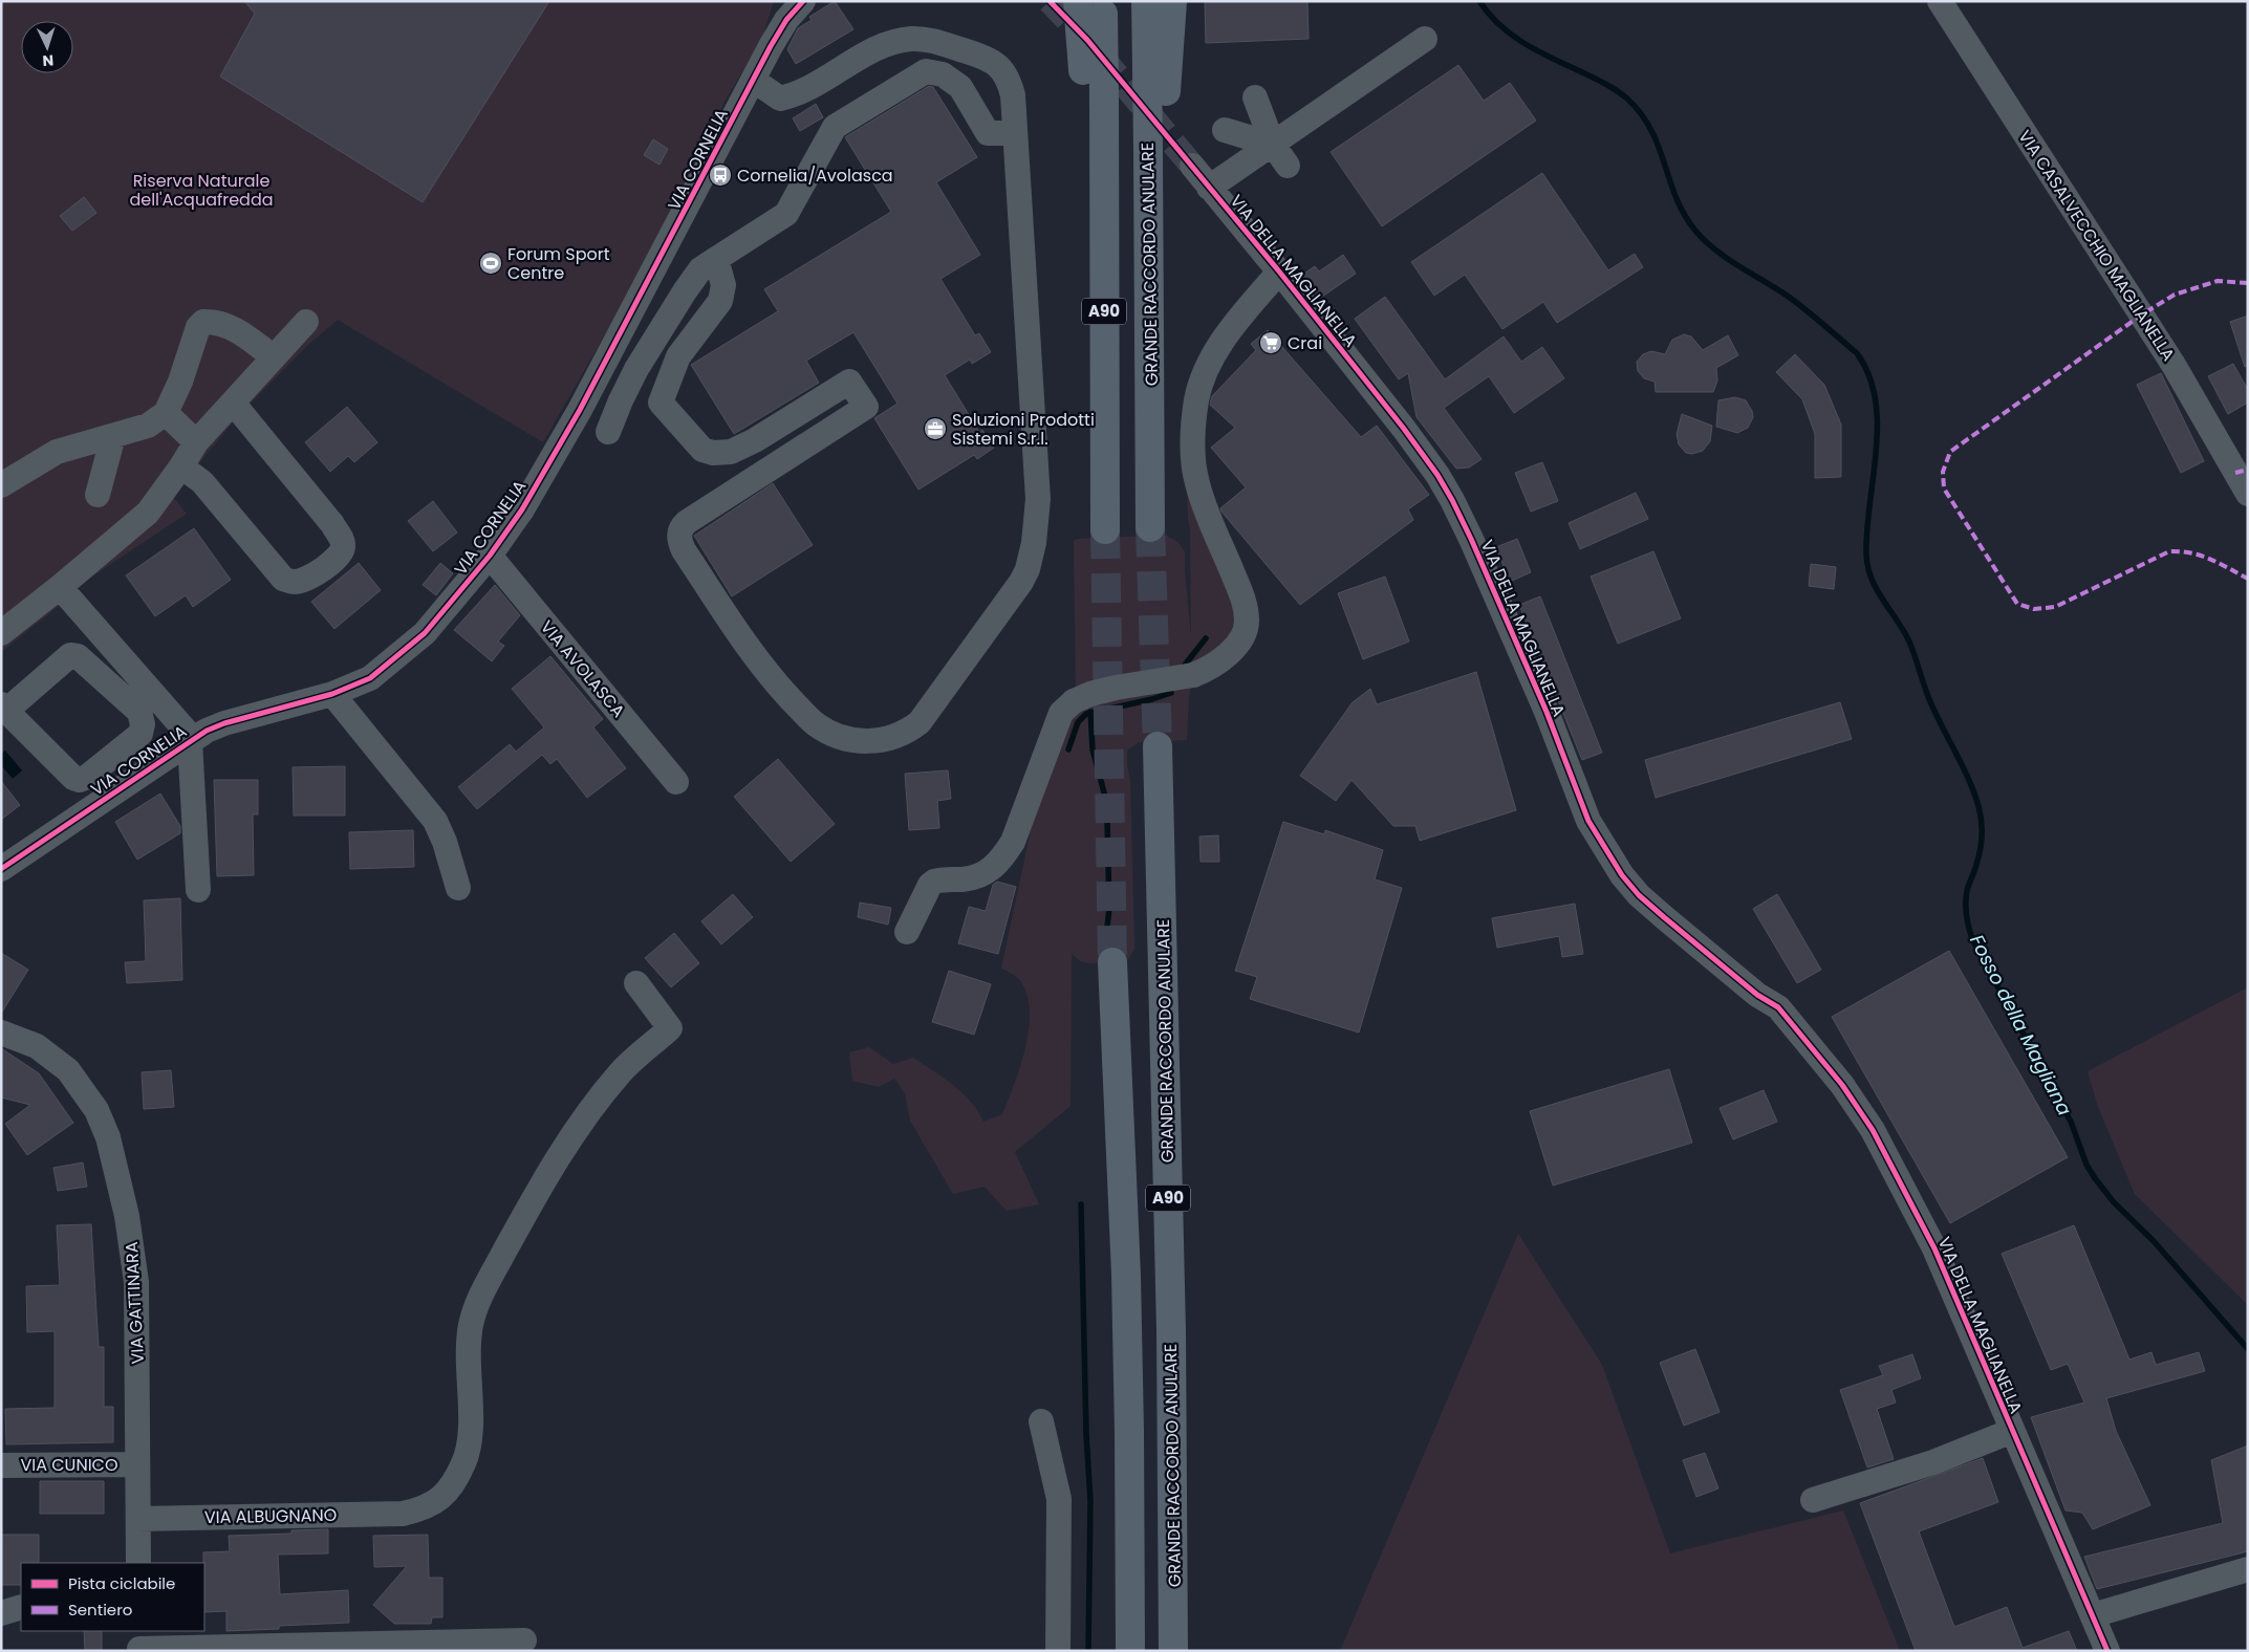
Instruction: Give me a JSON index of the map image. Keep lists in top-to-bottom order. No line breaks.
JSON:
{"streets":{"highway":["GRANDE RACCORDO ANULARE","A90"],"street":["VIA CORNELIA","VIA CASALVECCHIO MAGLIANELLA","VIA DELLA MAGLIANELLA","VIA AVOLASCA","VIA GATTINARA","VIA CUNICO","VIA ALBUGNANO"]},"crossings":[["VIA CORNELIA","VIA AVOLASCA"],["VIA GATTINARA","VIA CUNICO"],["VIA GATTINARA","VIA ALBUGNANO"]],"water":["Fosso della Magliana"],"parks":["Riserva Naturale dell'Acquafredda"],"places":{"bus stop":["Cornelia/Avolasca"],"sports":["Forum Sport Centre"],"supermarket":["Crai"],"office":["Soluzioni Prodotti Sistemi S.r.l."]},"legend":["Pista ciclabile","Sentiero"],"north":"bottom"}
